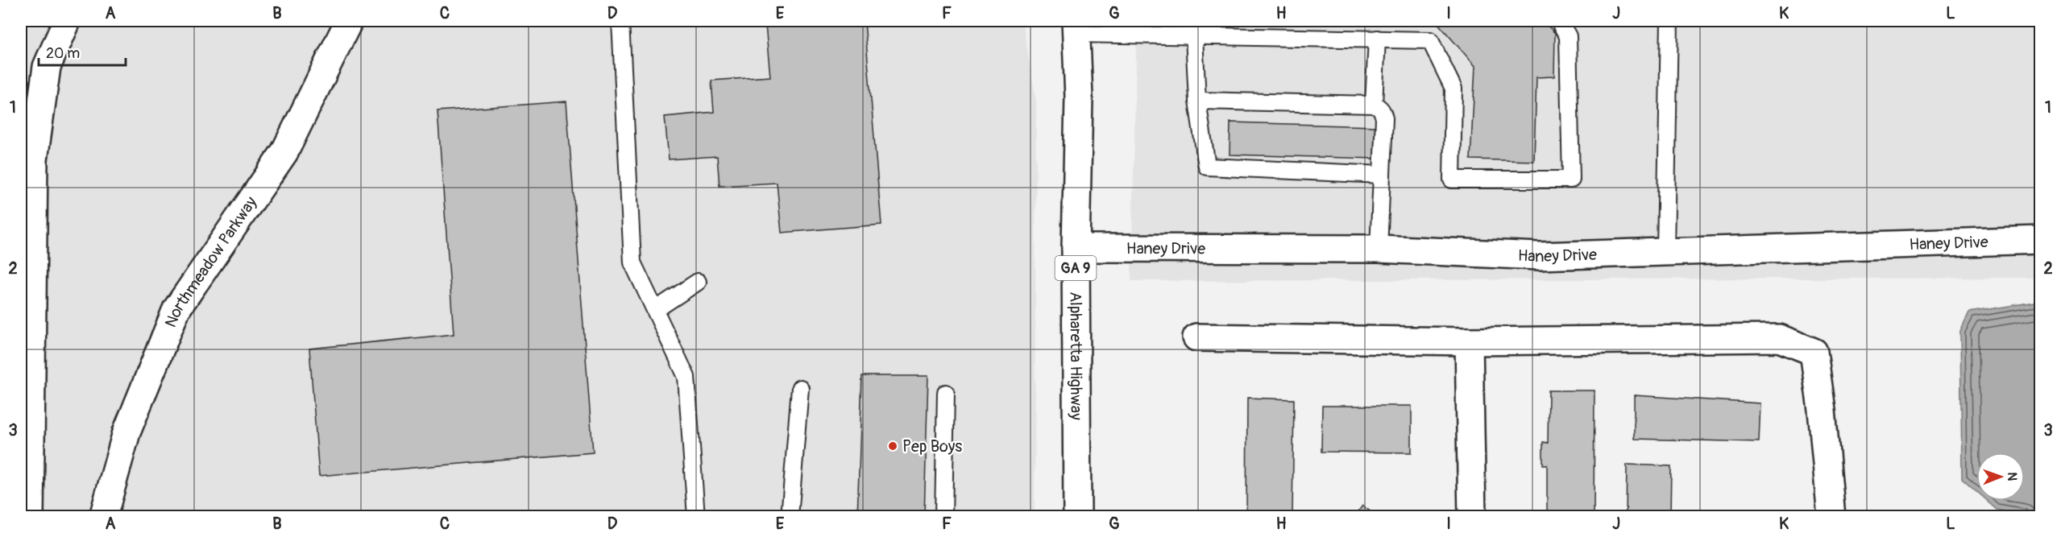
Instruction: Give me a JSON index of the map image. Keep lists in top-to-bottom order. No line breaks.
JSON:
{"streets":{"main road":["Haney Drive","Northmeadow Parkway","GA 9","Alpharetta Highway"]},"crossings":[["Haney Drive","Alpharetta Highway"]],"places":["Pep Boys"],"scale_bar":"20 m","north":"right","grid":{"columns":["A","B","C","D","E","F","G","H","I","J","K","L"],"rows":["1","2","3"]}}
